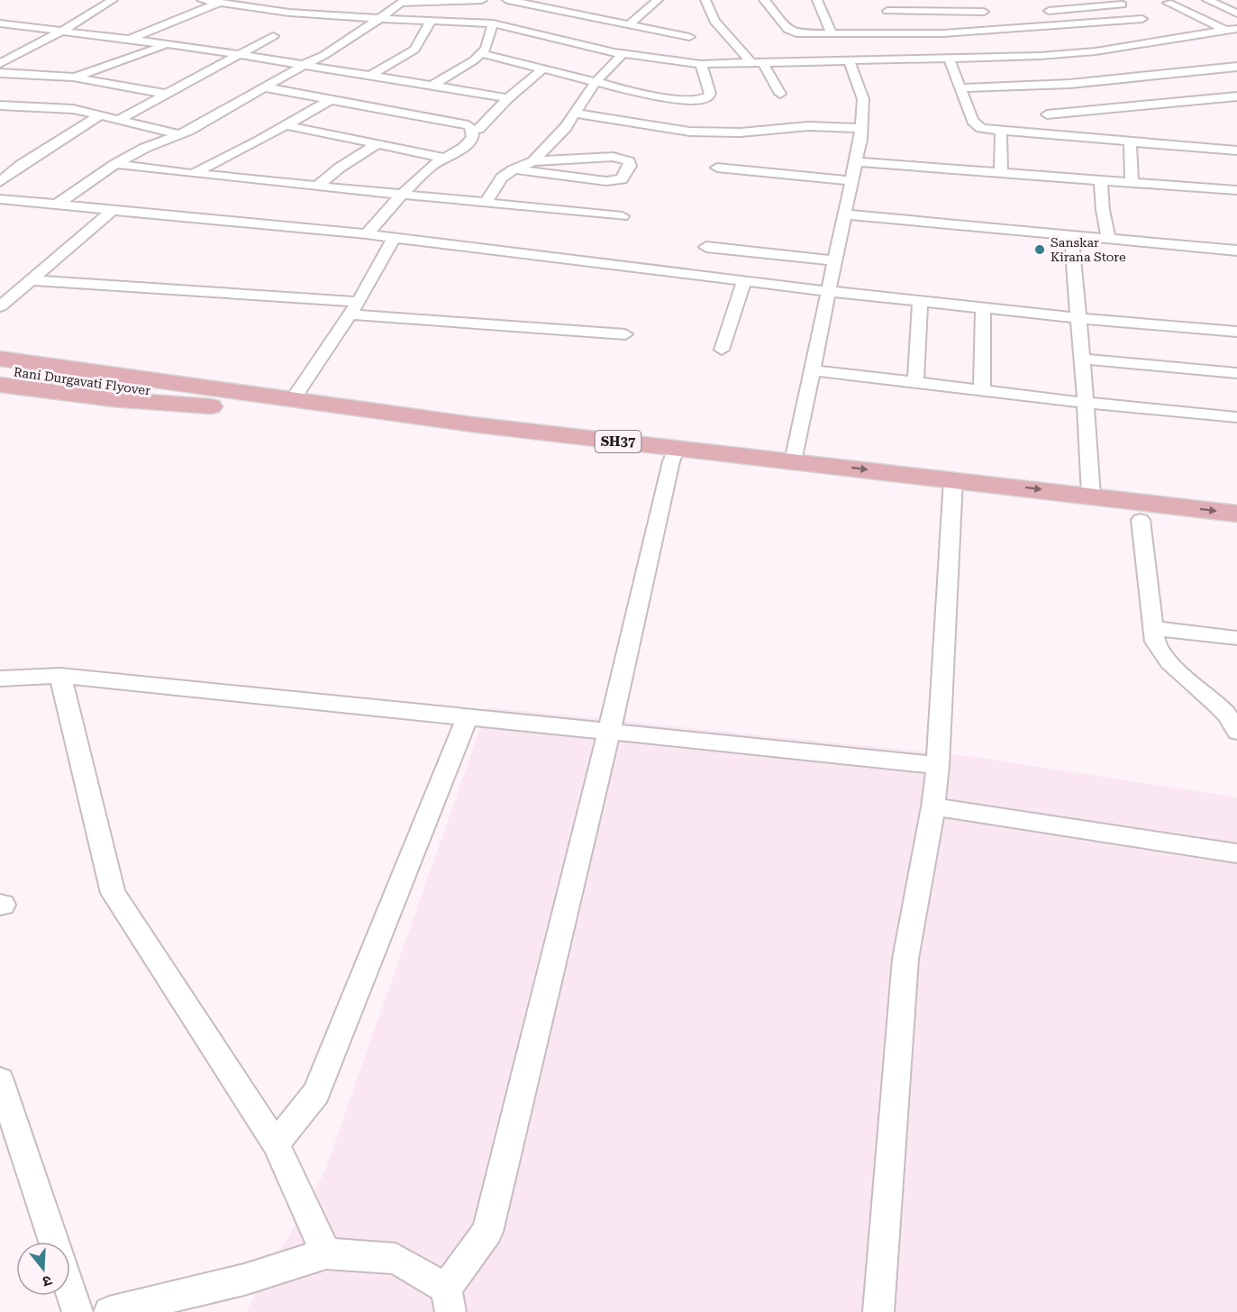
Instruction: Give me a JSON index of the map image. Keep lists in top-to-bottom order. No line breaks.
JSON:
{"streets":{"main road":["Rani Durgavati Flyover","SH37"]},"crossings":[["Rani Durgavati Flyover","SH37"]],"places":["Sanskar Kirana Store"],"north":"bottom"}
